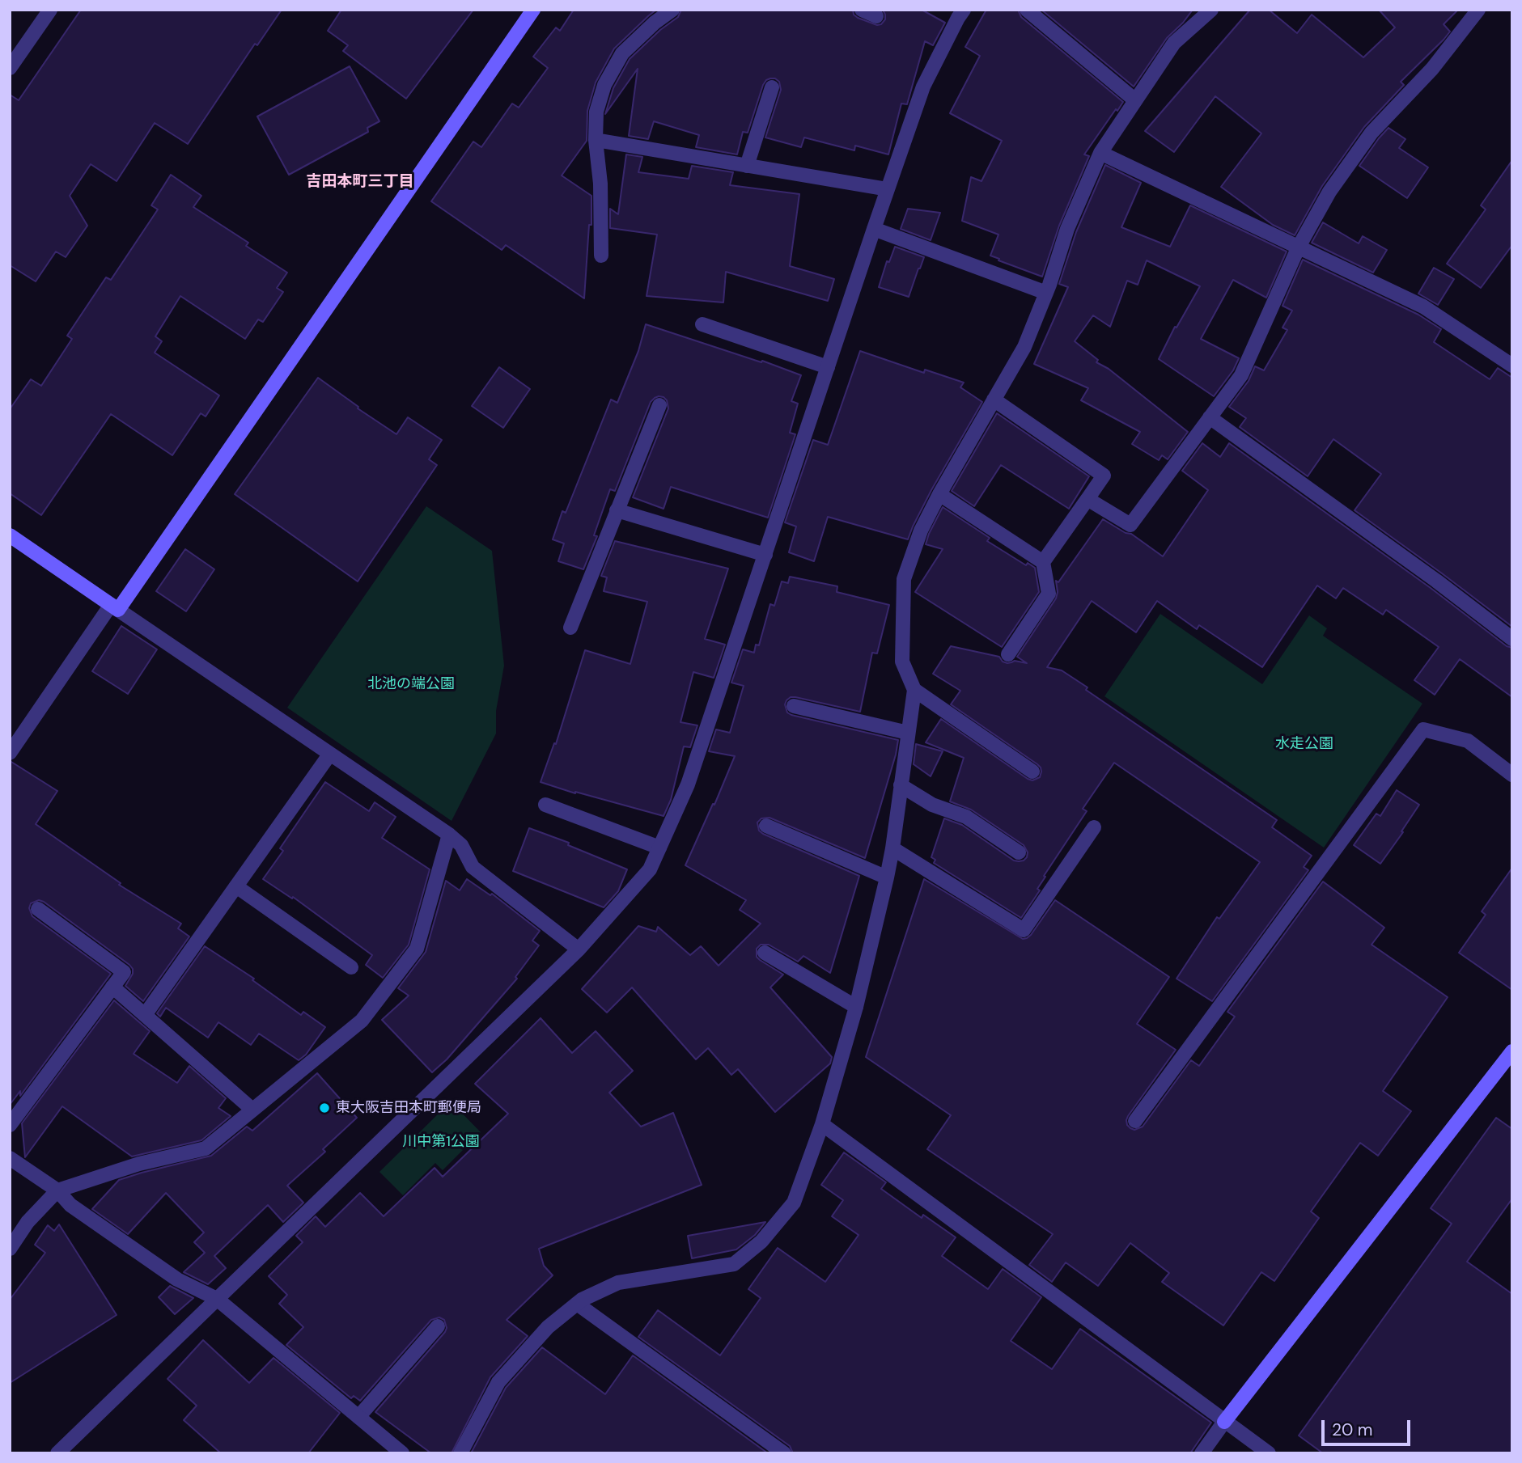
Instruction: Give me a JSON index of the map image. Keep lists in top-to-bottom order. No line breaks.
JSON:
{"districts":["吉田本町三丁目"],"parks":["北池の端公園","水走公園","川中第1公園"],"places":["東大阪吉田本町郵便局"],"scale_bar":"20 m"}
